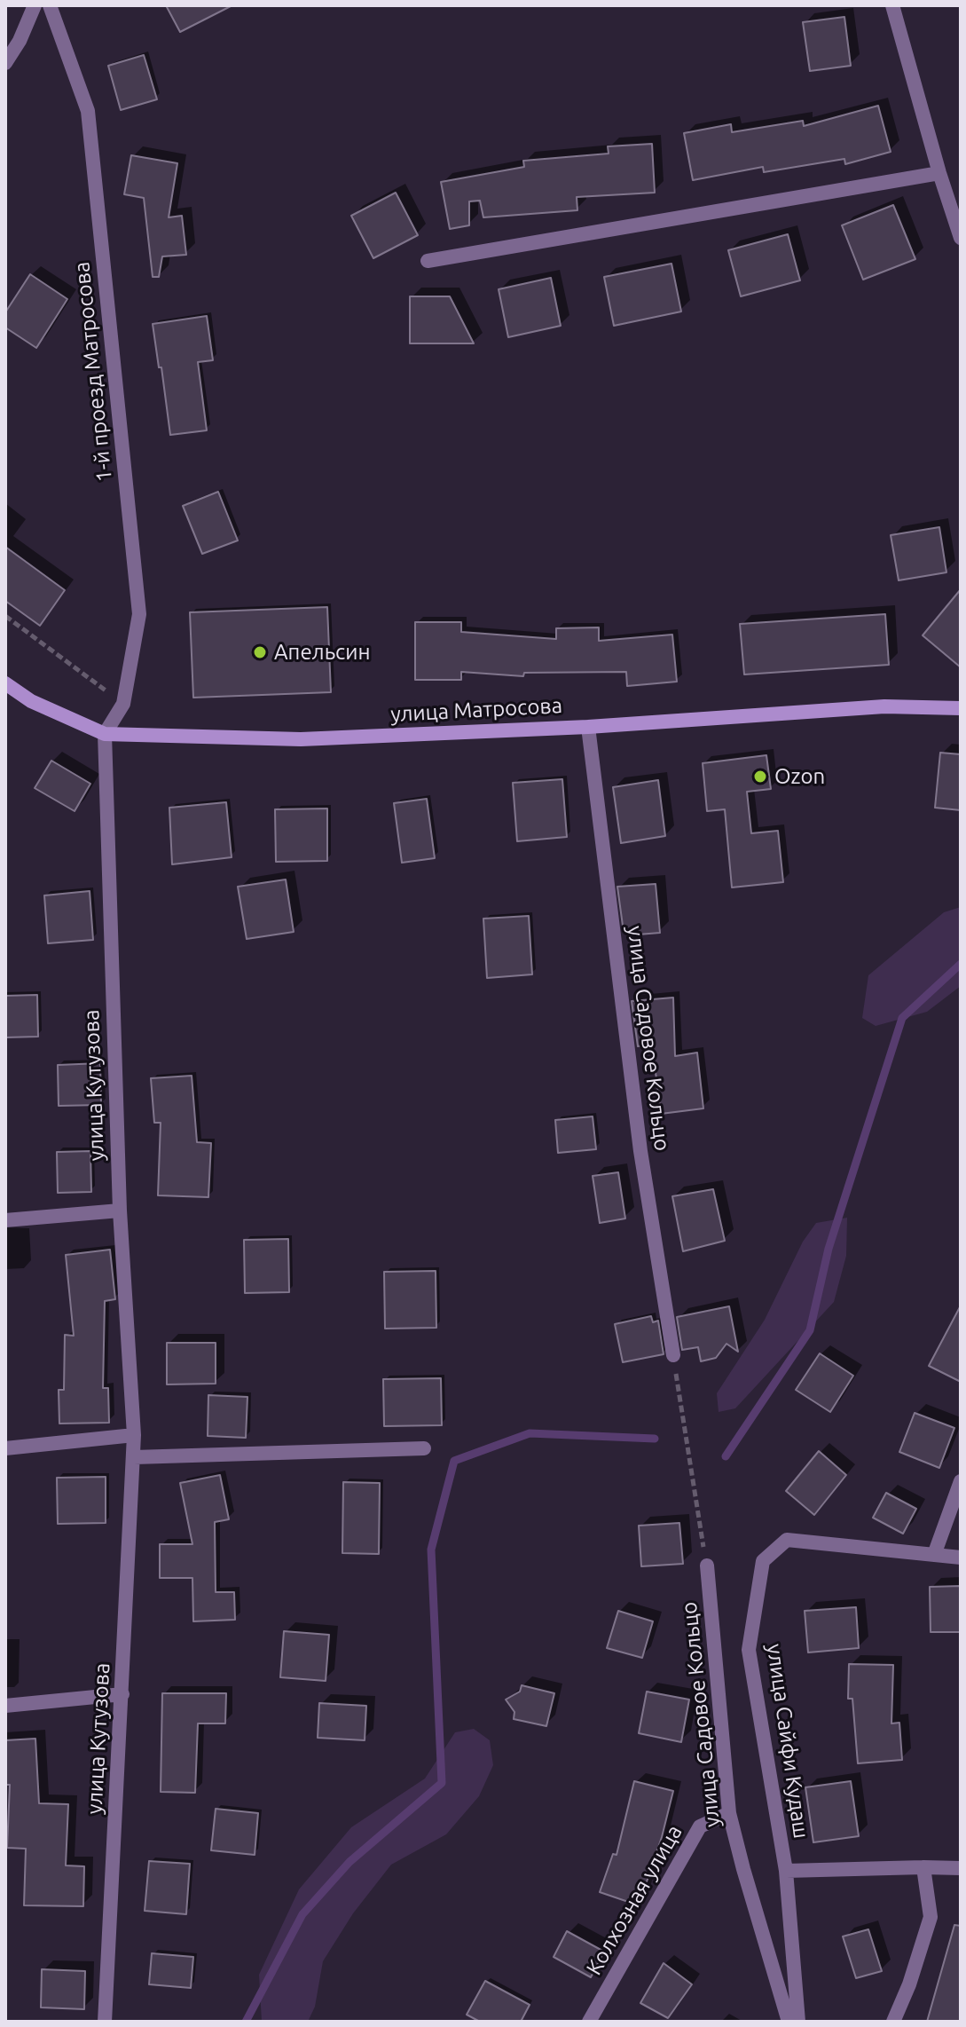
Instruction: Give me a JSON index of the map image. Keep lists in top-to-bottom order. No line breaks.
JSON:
{"streets":{"main road":["улица Матросова"],"street":["1-й проезд Матросова","улица Садовое Кольцо","улица Кутузова","улица Сайфи Кудаш","Колхозная улица"]},"crossings":[["1-й проезд Матросова","улица Матросова"],["1-й проезд Матросова","улица Кутузова"],["улица Матросова","улица Садовое Кольцо"],["улица Матросова","улица Кутузова"],["улица Садовое Кольцо","Колхозная улица"]],"places":["Апельсин","Ozon"]}
